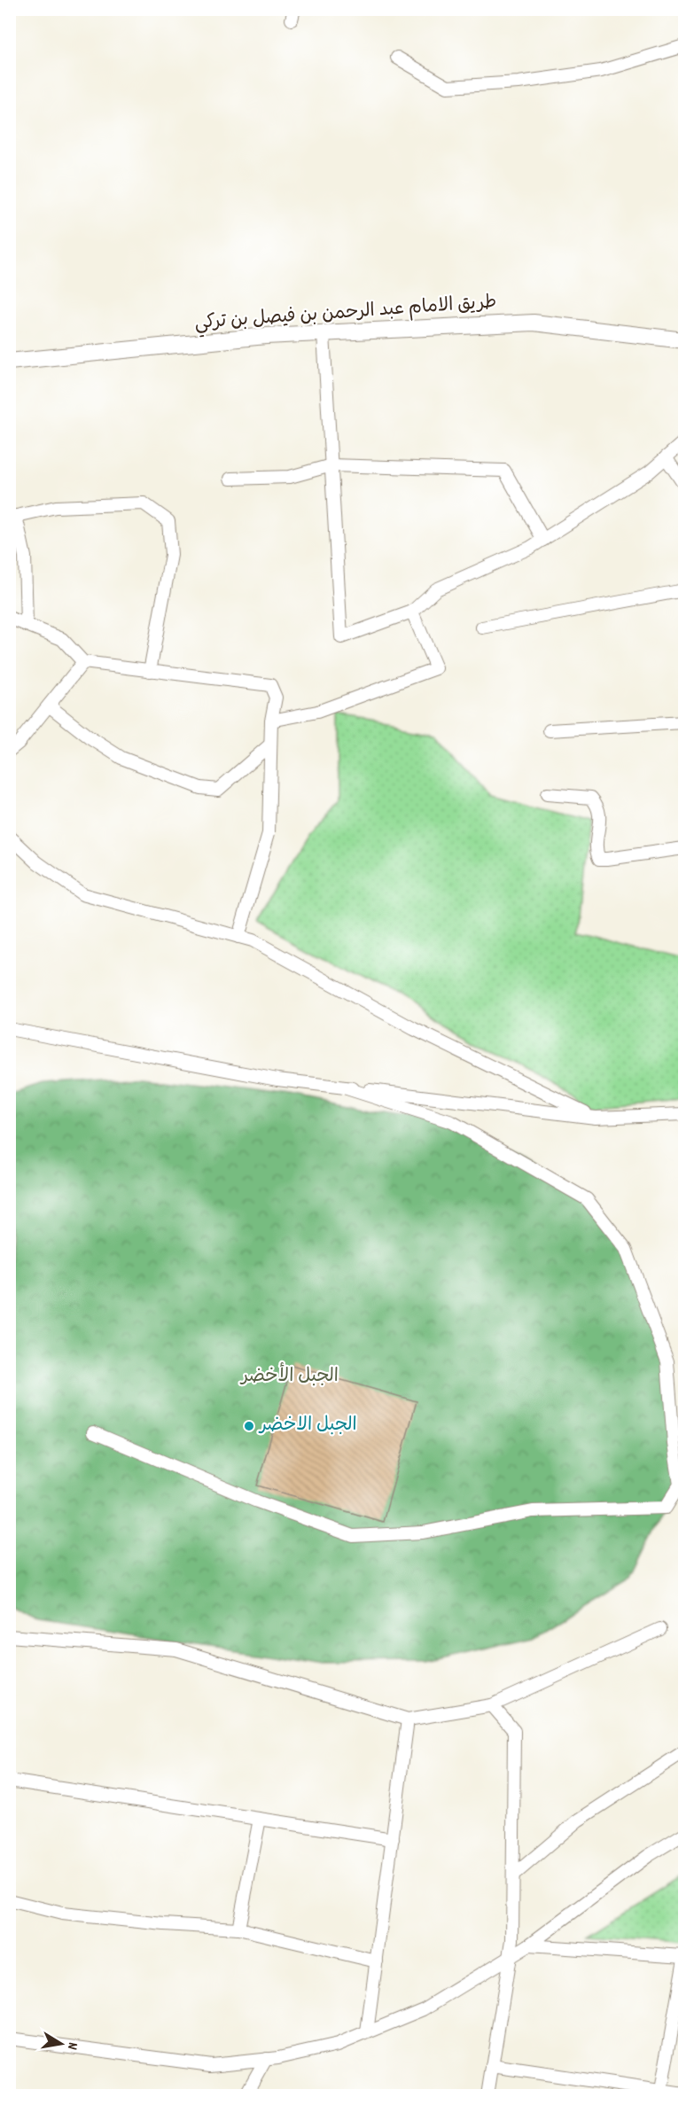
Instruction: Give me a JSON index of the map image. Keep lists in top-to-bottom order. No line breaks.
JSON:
{"streets":{"street":["طريق الامام عبد الرحمن بن فيصل بن تركي"]},"parks":["الجبل الأخضر"],"places":["الجبل الاخضر"],"north":"right"}
